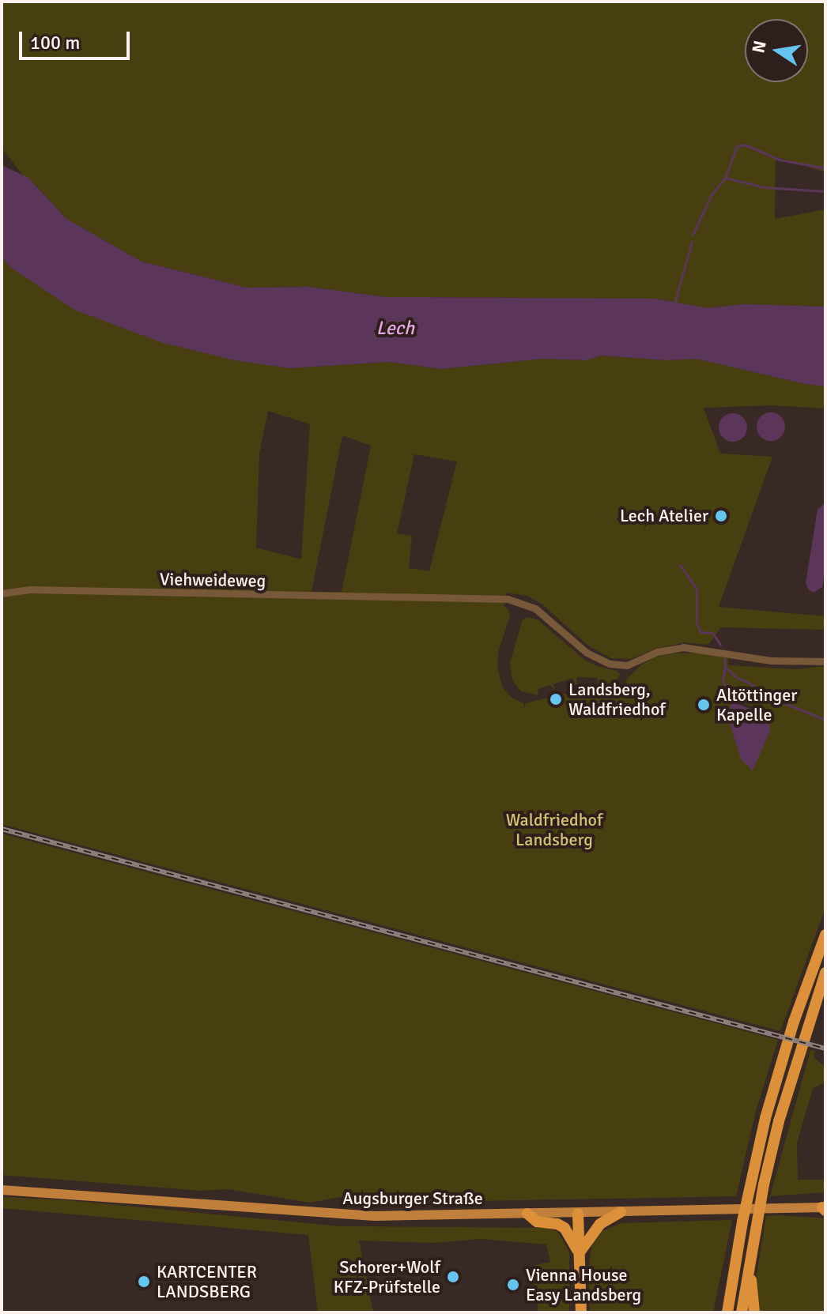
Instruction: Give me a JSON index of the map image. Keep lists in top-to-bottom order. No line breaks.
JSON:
{"streets":{"main road":["Augsburger Straße"],"street":["Viehweideweg"]},"water":["Lech"],"parks":["Waldfriedhof Landsberg"],"places":["Lech Atelier","Landsberg, Waldfriedhof","Altöttinger Kapelle","Schorer+Wolf KFZ-Prüfstelle","KARTCENTER LANDSBERG","Vienna House Easy Landsberg"],"scale_bar":"100 m","north":"left"}
